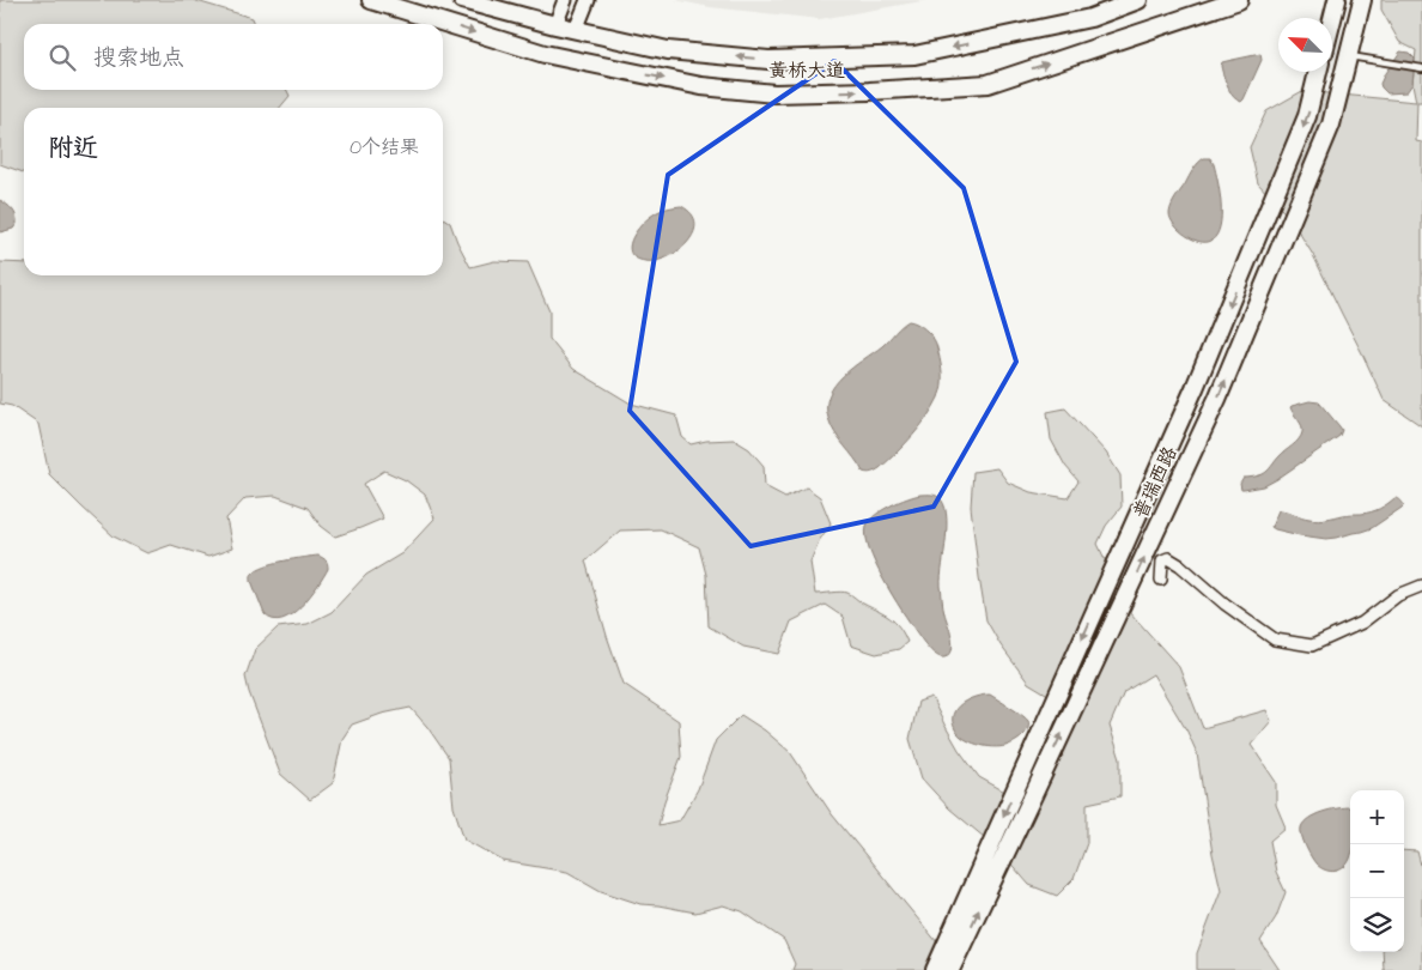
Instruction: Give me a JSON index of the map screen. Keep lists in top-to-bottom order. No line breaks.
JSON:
{"streets":{"main road":["黄桥大道","普瑞西路"]},"north":"top left","page":{"search":"搜索地点","heading":["附近","0个结果"],"map_buttons":["+","−"]}}
